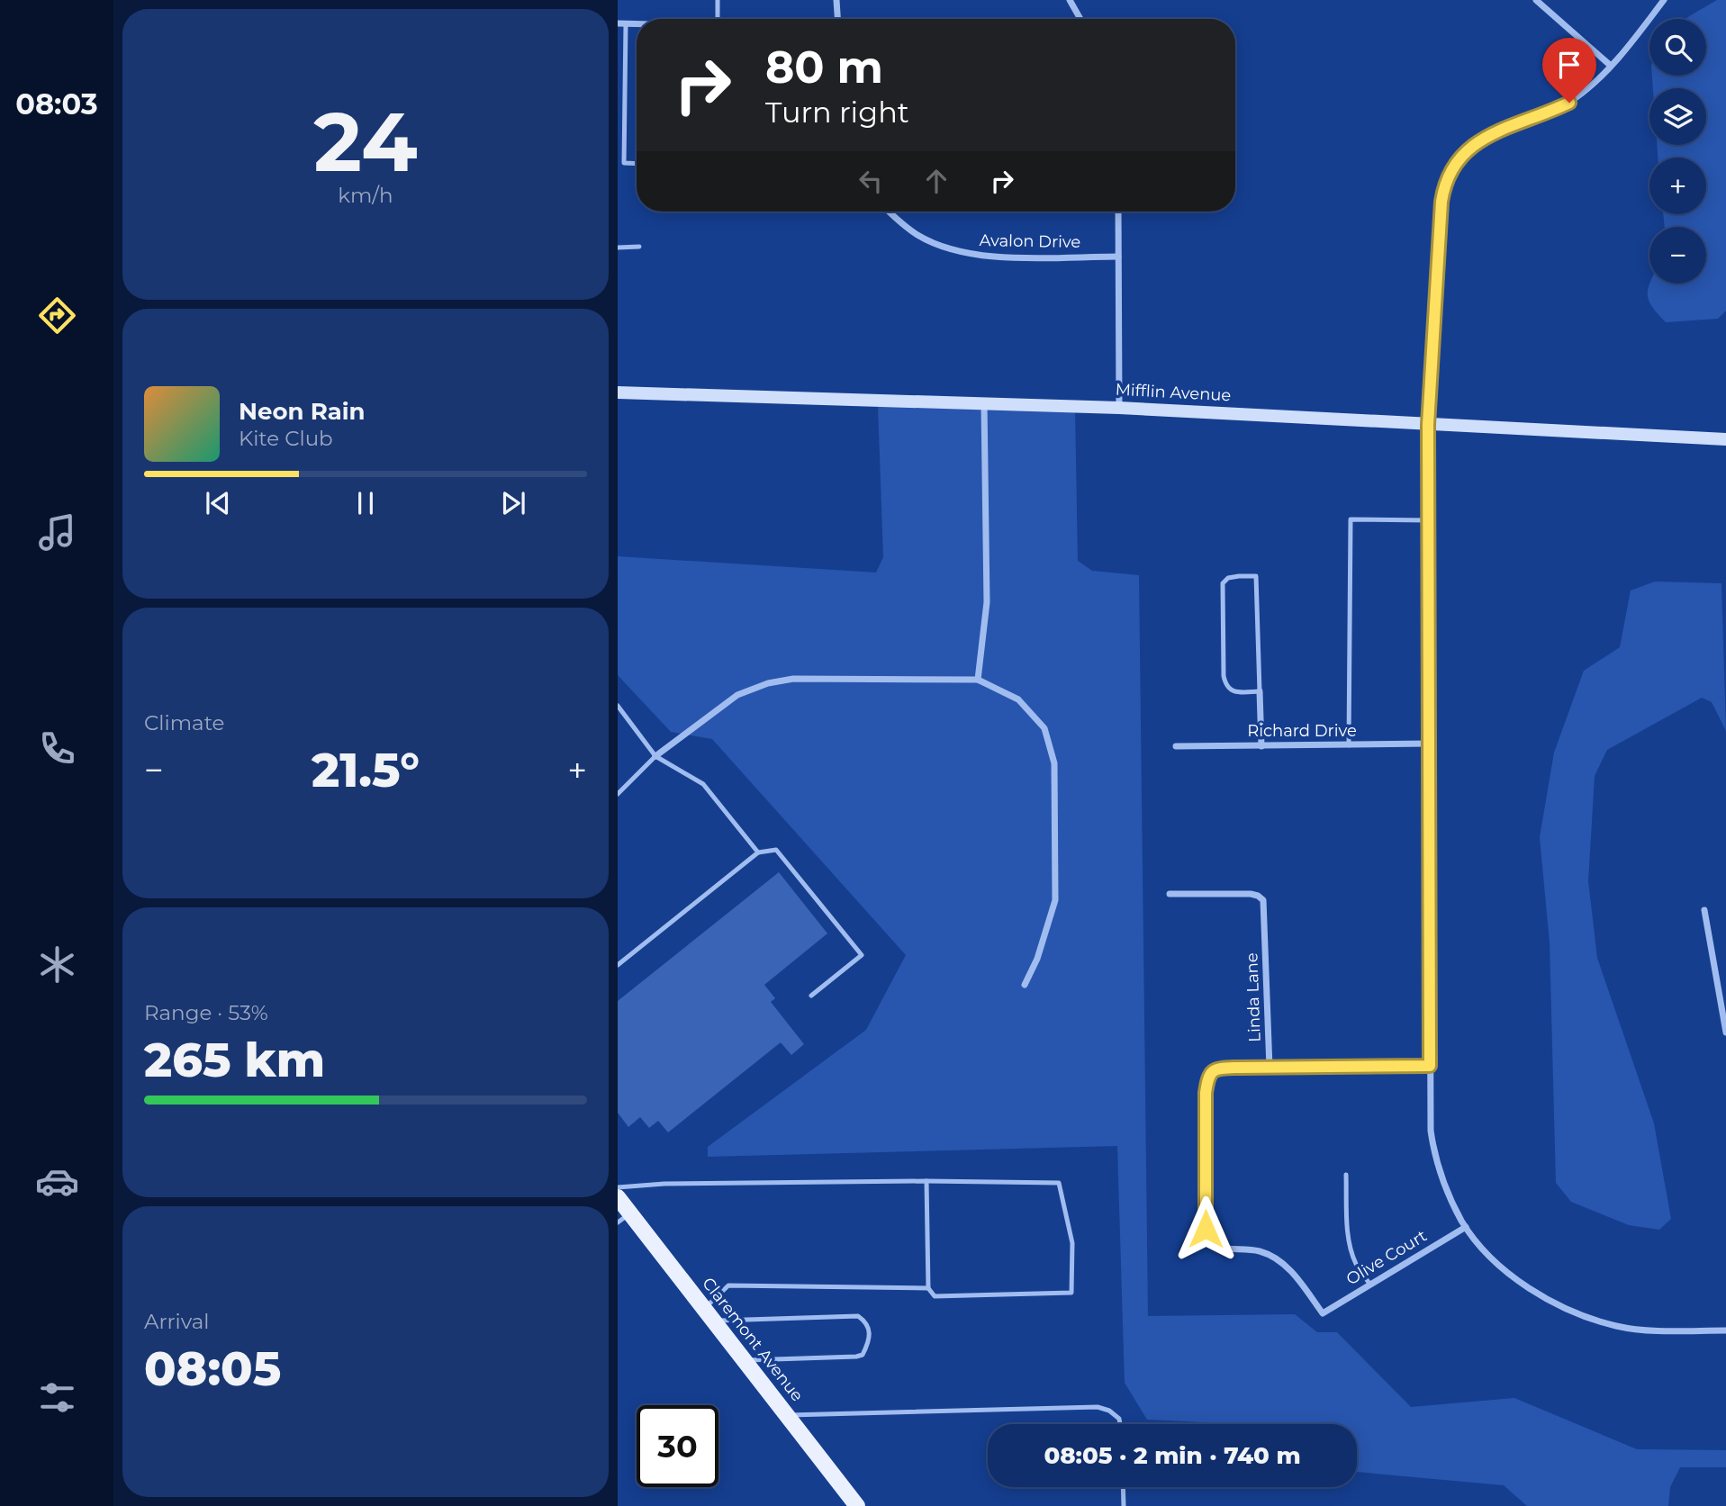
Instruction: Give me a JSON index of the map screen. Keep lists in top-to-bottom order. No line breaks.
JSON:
{"streets":{"main road":["Claremont Avenue"],"street":["Avalon Drive","Mifflin Avenue","Richard Drive","Linda Lane","Olive Court"]},"crossings":[["Linda Lane","Olive Court"]],"page":{"tabs":"08:03","tile":[["24","km/h"],"Climate",["Range · 53%","265 km"],["Arrival","08:05"]],"map_buttons":["+","−"],"turn":["80 m","Turn right"],"song":["Neon Rain","Kite Club"],"heat":["−","21.5°","+"],"limit":"30","trip":"08:05 · 2 min · 740 m"}}
